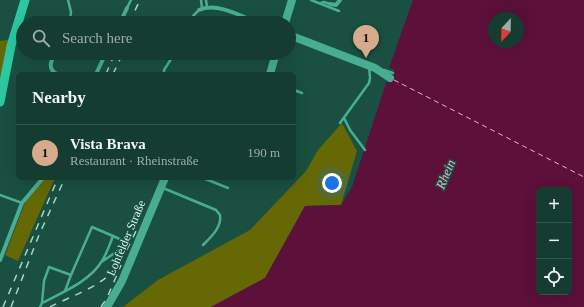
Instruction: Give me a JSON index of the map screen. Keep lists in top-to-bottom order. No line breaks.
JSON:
{"streets":{"street":["Lohfelder Straße"]},"water":["Rhein"],"north":"bottom","page":{"search":"Search here","pins":"1","heading":"Nearby","list":[{"mark":"1","name":"Vista Brava","note":"Restaurant · Rheinstraße","value":"190 m"}],"map_buttons":["+","−"]}}
